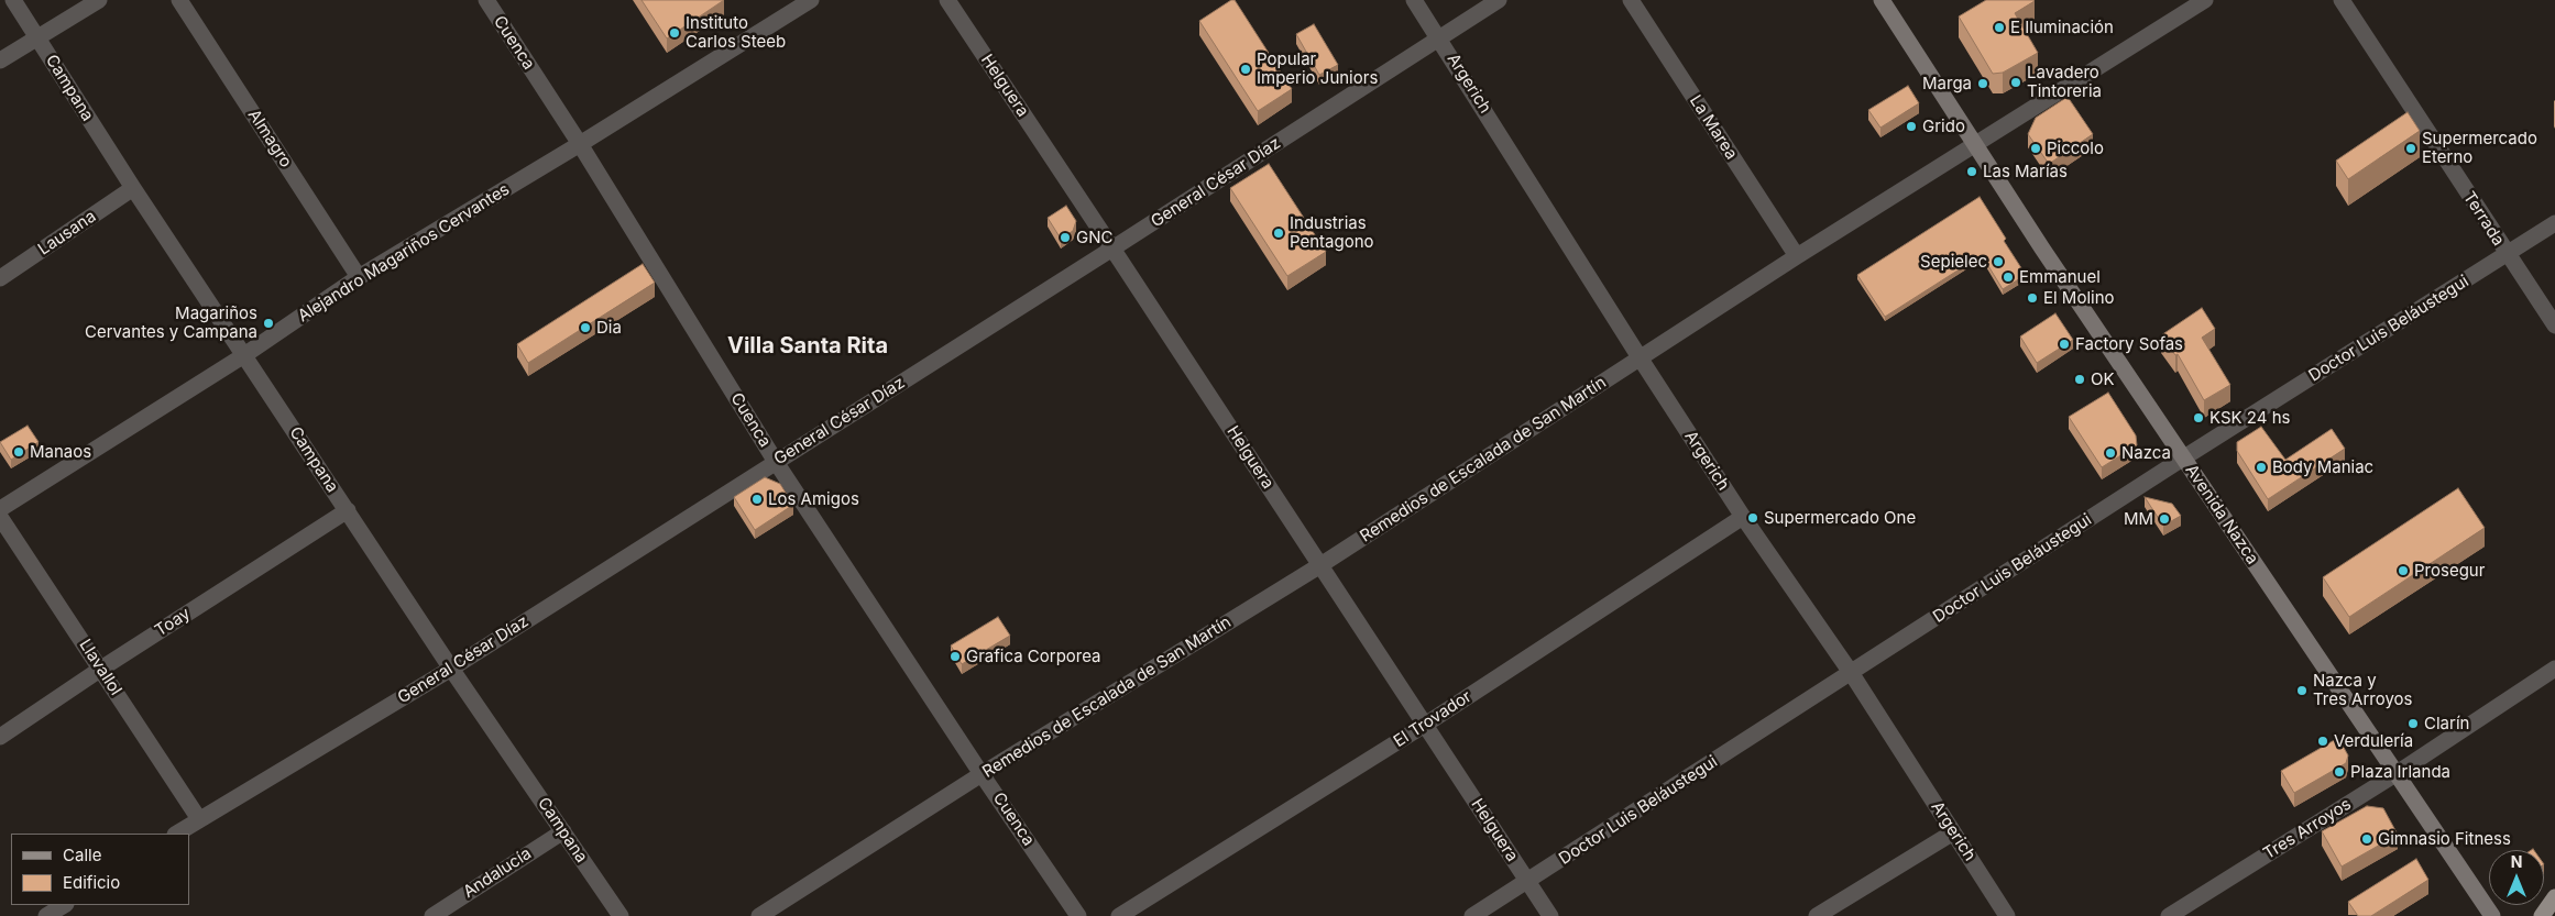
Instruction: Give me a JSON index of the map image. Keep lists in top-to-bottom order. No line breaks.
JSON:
{"streets":{"main road":["Avenida Nazca"],"street":["Cuenca","Argerich","Helguera","Campana","La Marea","Almagro","General César Díaz","Terrada","Lausana","Alejandro Magariños Cervantes","Doctor Luis Beláustegui","Remedios de Escalada de San Martín","Toay","Llavallol","El Trovador","Tres Arroyos","Andalucía"]},"crossings":[["Cuenca","General César Díaz"],["Cuenca","Alejandro Magariños Cervantes"],["Cuenca","Remedios de Escalada de San Martín"],["Argerich","General César Díaz"],["Argerich","Doctor Luis Beláustegui"],["Argerich","Remedios de Escalada de San Martín"],["Argerich","El Trovador"],["Helguera","General César Díaz"],["Helguera","Doctor Luis Beláustegui"],["Helguera","Remedios de Escalada de San Martín"],["Helguera","El Trovador"],["Campana","General César Díaz"],["Campana","Lausana"],["Campana","Alejandro Magariños Cervantes"],["Campana","Toay"],["Campana","Andalucía"],["La Marea","Remedios de Escalada de San Martín"],["Almagro","Alejandro Magariños Cervantes"],["General César Díaz","Llavallol"],["Terrada","Doctor Luis Beláustegui"],["Doctor Luis Beláustegui","Avenida Nazca"],["Remedios de Escalada de San Martín","Avenida Nazca"],["Avenida Nazca","Tres Arroyos"],["Toay","Llavallol"]],"districts":["Villa Santa Rita"],"places":["E Iluminación","Instituto Carlos Steeb","Popular Imperio Juniors","Lavadero Tintoreria","Marga","Grido","Piccolo","Supermercado Eterno","Las Marías","Industrias Pentagono","GNC","Sepielec","Emmanuel","El Molino","Magariños Cervantes y Campana","Dia","Factory Sofas","OK","KSK 24 hs","Manaos","Nazca","Body Maniac","Los Amigos","Supermercado One","MM","Prosegur","Grafica Corporea","Nazca y Tres Arroyos","Clarín","Verdulería","Plaza Irlanda","Gimnasio Fitness"],"legend":["Calle","Edificio"],"north":"top"}
